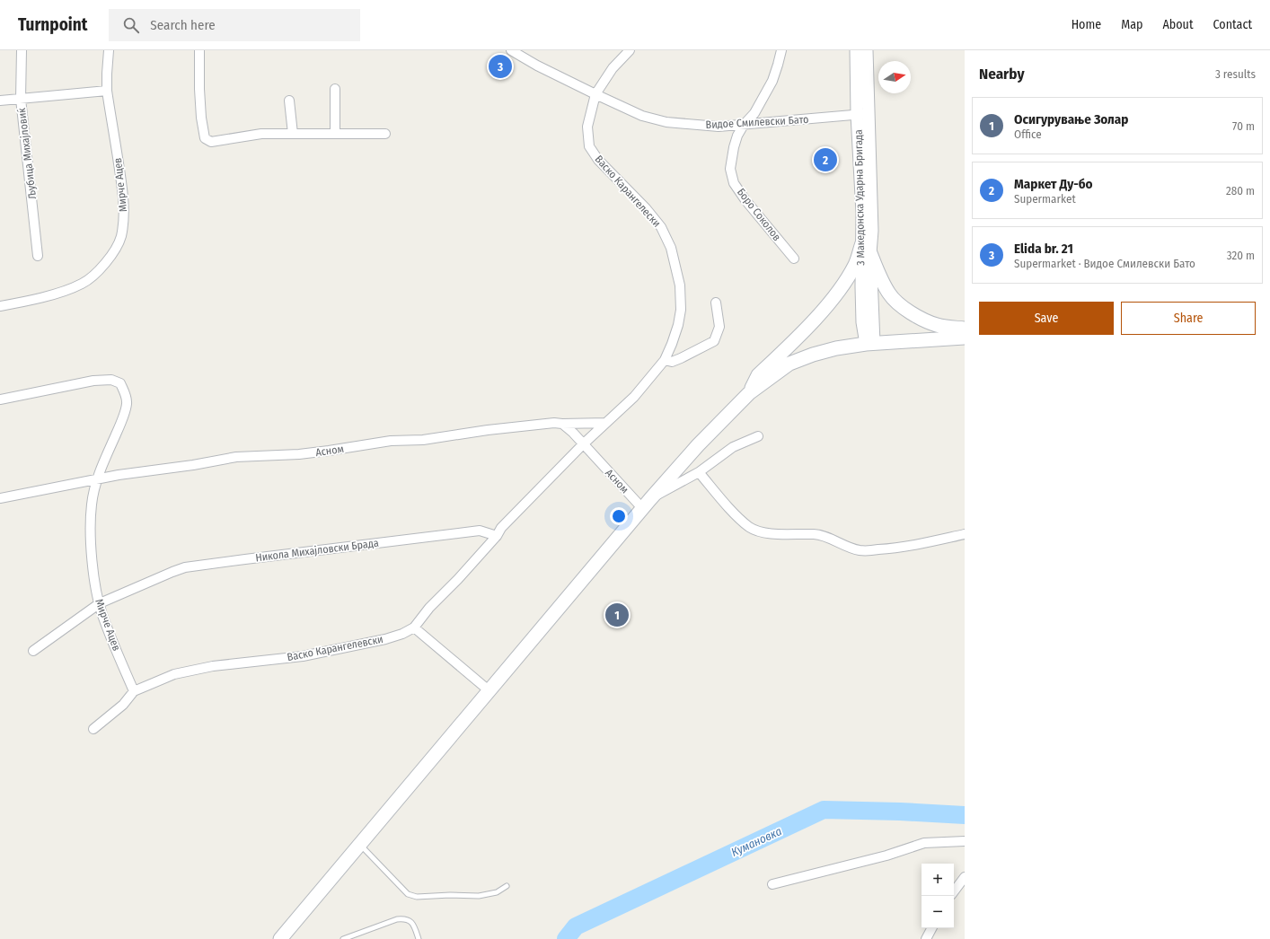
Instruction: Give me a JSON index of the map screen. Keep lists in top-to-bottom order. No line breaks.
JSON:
{"streets":{"street":["Видое Смилевски Бато","Љубица Михајловиќ","Мирче Ацев","Васко Карангелески","3 Македонска Ударна Бригада","Боро Соколов","Асном","Никола Михајловски Брада","Васко Карангелевски"]},"crossings":[["Видое Смилевски Бато","Васко Карангелески"],["Видое Смилевски Бато","3 Македонска Ударна Бригада"],["Видое Смилевски Бато","Боро Соколов"],["Мирче Ацев","Асном"],["Мирче Ацев","Никола Михајловски Брада"],["Мирче Ацев","Васко Карангелевски"],["Васко Карангелески","Асном"],["Никола Михајловски Брада","Васко Карангелевски"]],"water":["Кумановка"],"north":"right","page":{"header":"Turnpoint","search":"Search here","nav":["Home","Map","About","Contact"],"heading":["Nearby","3 results"],"pins":["3","2","1"],"list":[{"mark":"1","name":"Осигурување Золар","note":"Office","value":"70 m"},{"mark":"2","name":"Маркет Ду-бо","note":"Supermarket","value":"280 m"},{"mark":"3","name":"Elida br. 21","note":"Supermarket · Видое Смилевски Бато","value":"320 m"}],"buttons":["Save","Share"],"map_buttons":["+","−"]}}
